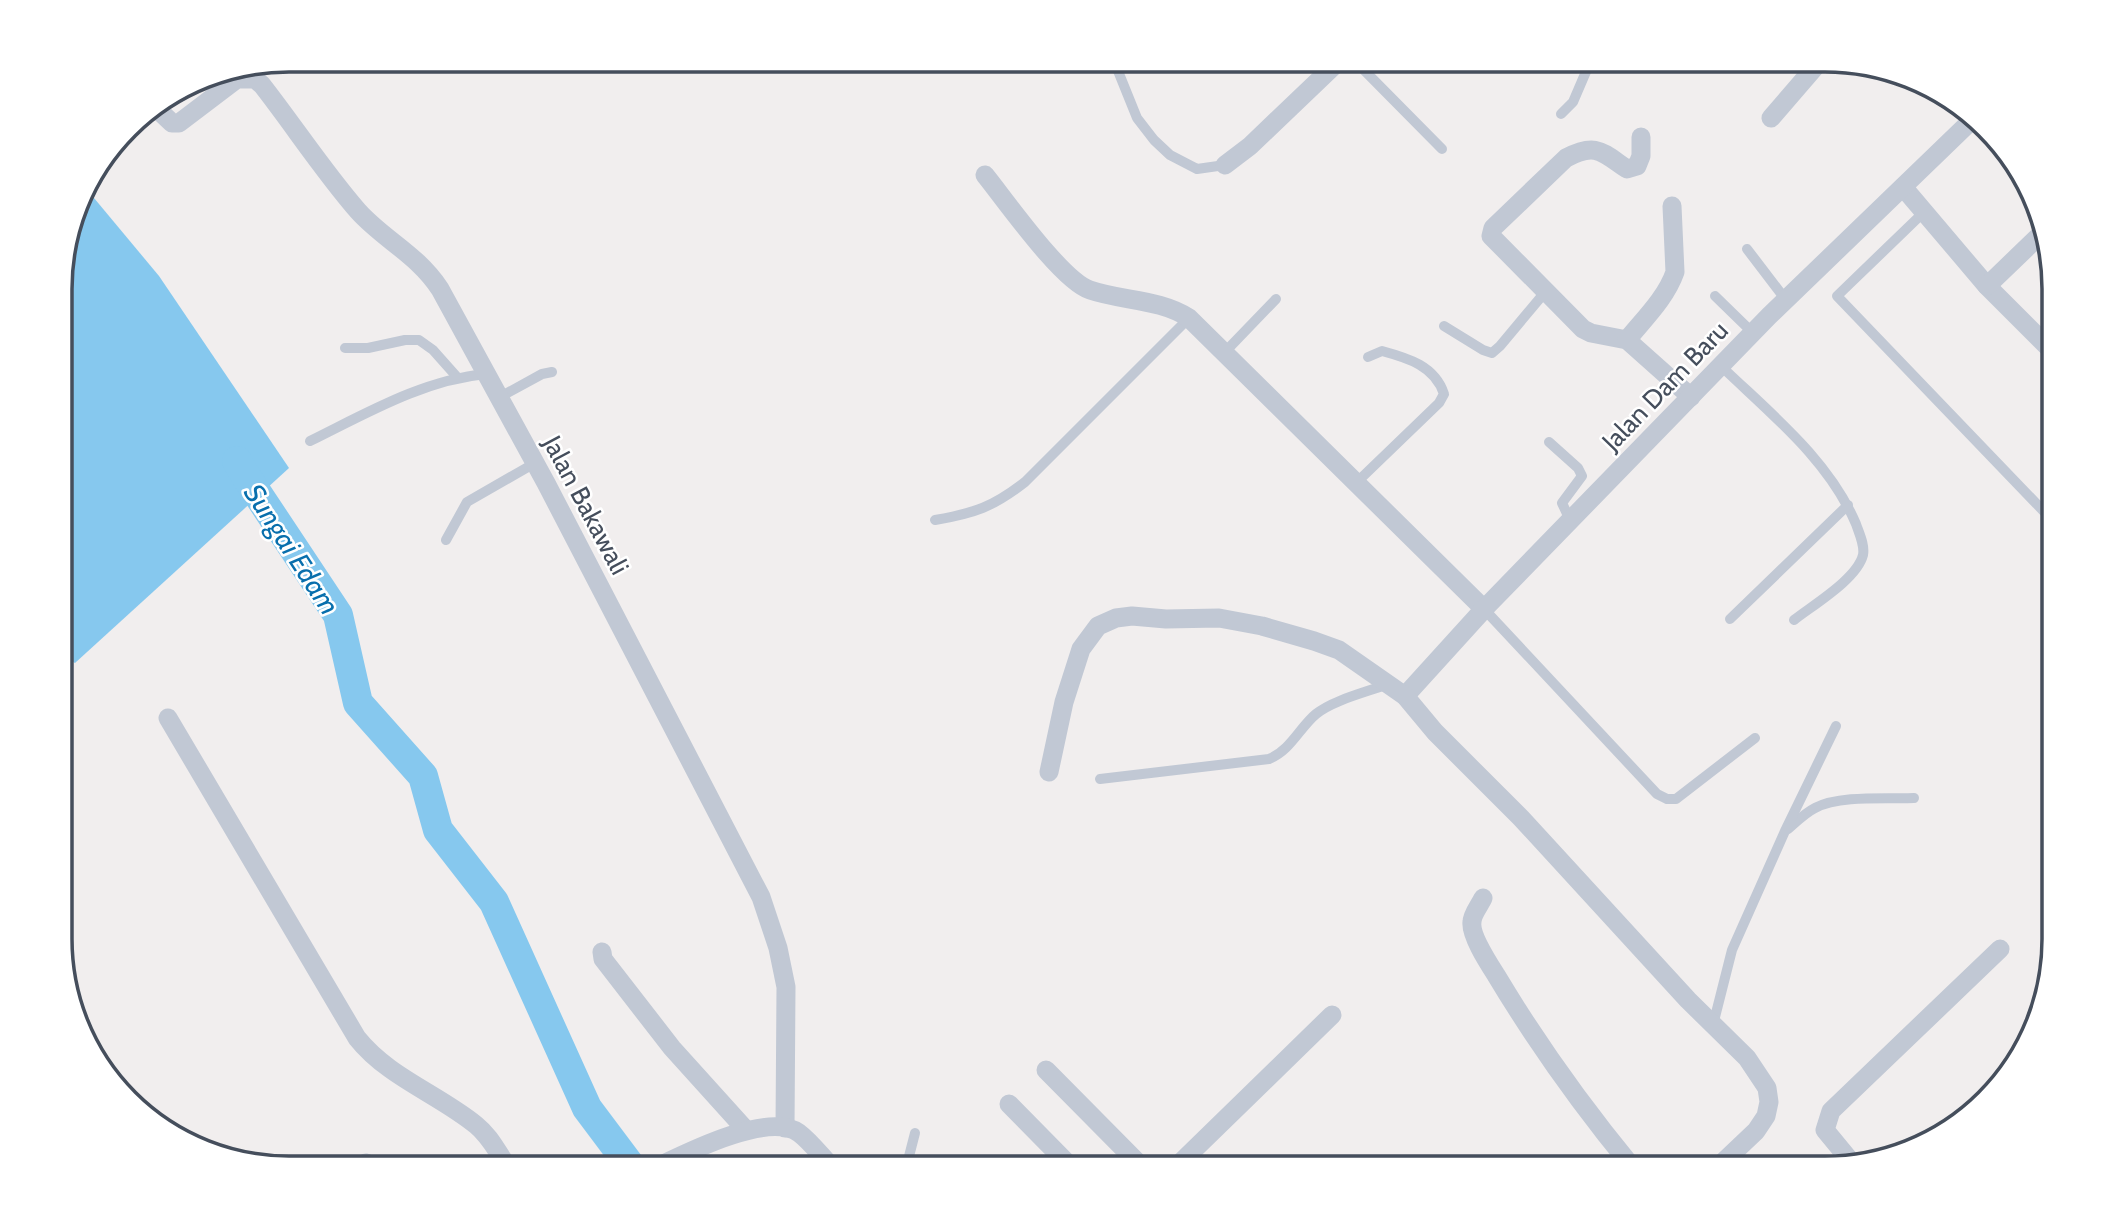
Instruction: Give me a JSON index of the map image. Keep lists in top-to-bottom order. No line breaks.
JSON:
{"streets":{"street":["Jalan Dam Baru","Jalan Bakawali"]},"water":["Sungai Edam"]}
